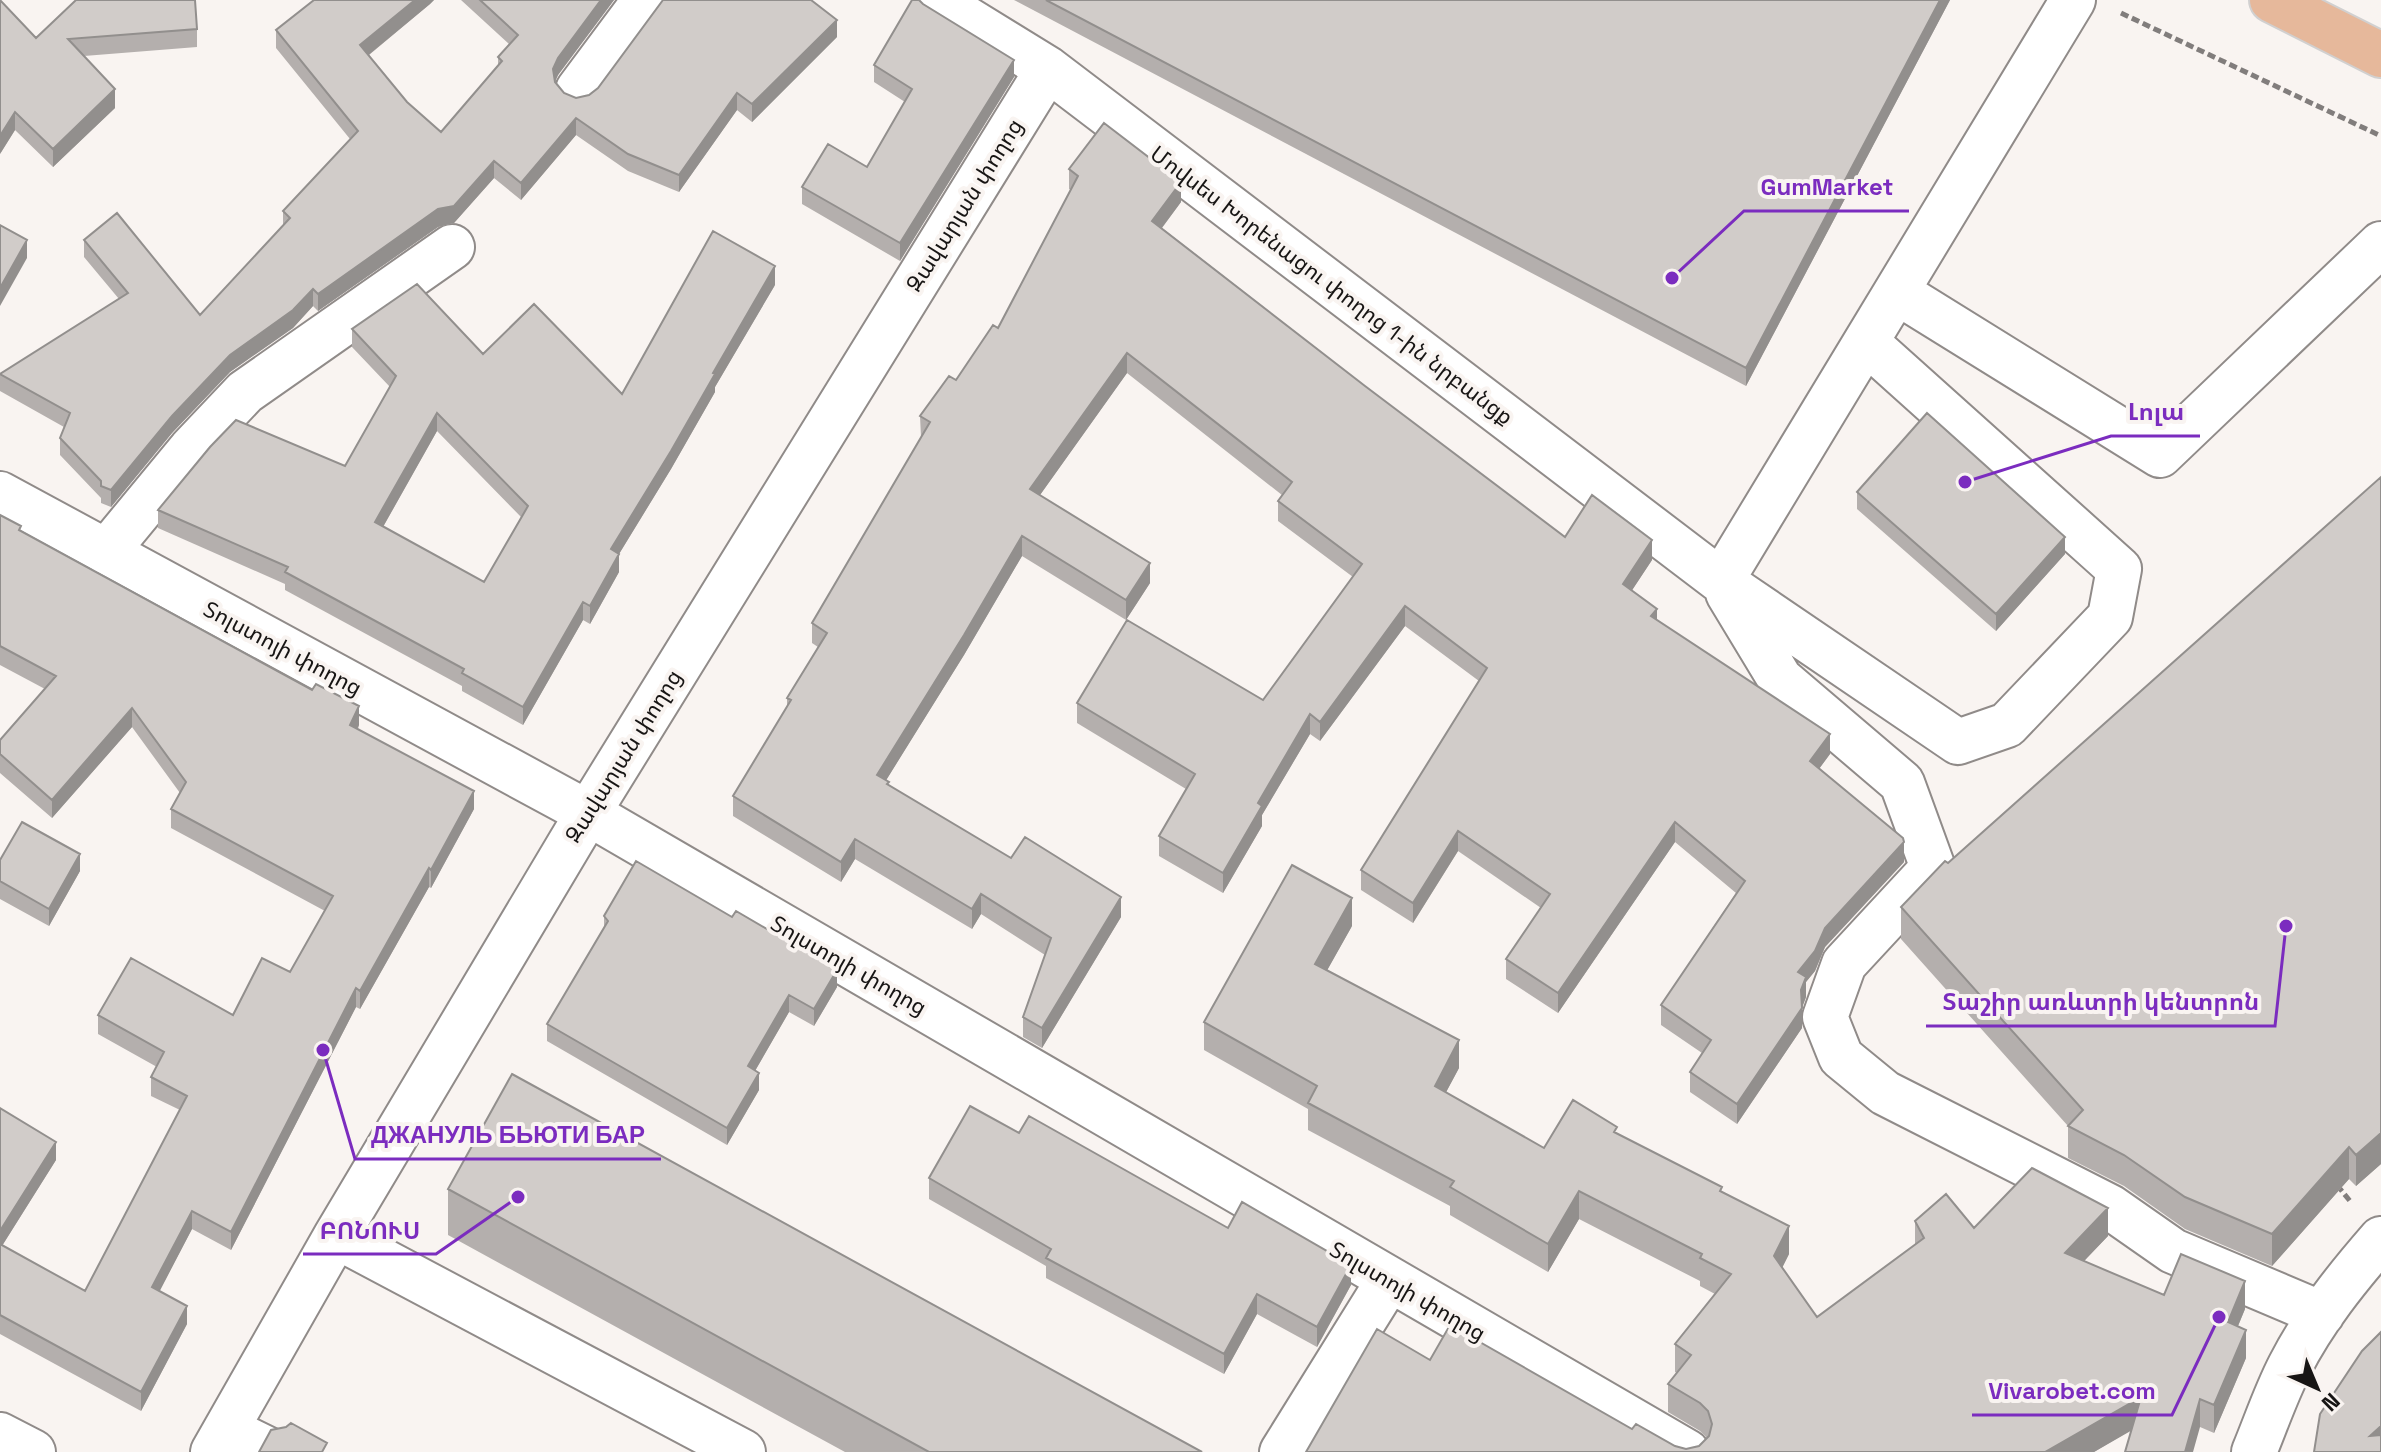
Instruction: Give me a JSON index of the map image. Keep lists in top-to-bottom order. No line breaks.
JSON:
{"streets":{"street":["Զավարյան փողոց","Մովսես Խորենացու փողոց 1-ին նրբանցք","Տոլստոյի փողոց"]},"crossings":[["Զավարյան փողոց","Մովսես Խորենացու փողոց 1-ին նրբանցք"],["Զավարյան փողոց","Տոլստոյի փողոց"]],"places":["GumMarket","Լոլա","Տաշիր առևտրի կենտրոն","ДЖАНУЛЬ БЬЮТИ БАР","ԲՈՆՈՒՍ","Vivarobet.com"],"north":"bottom right"}
